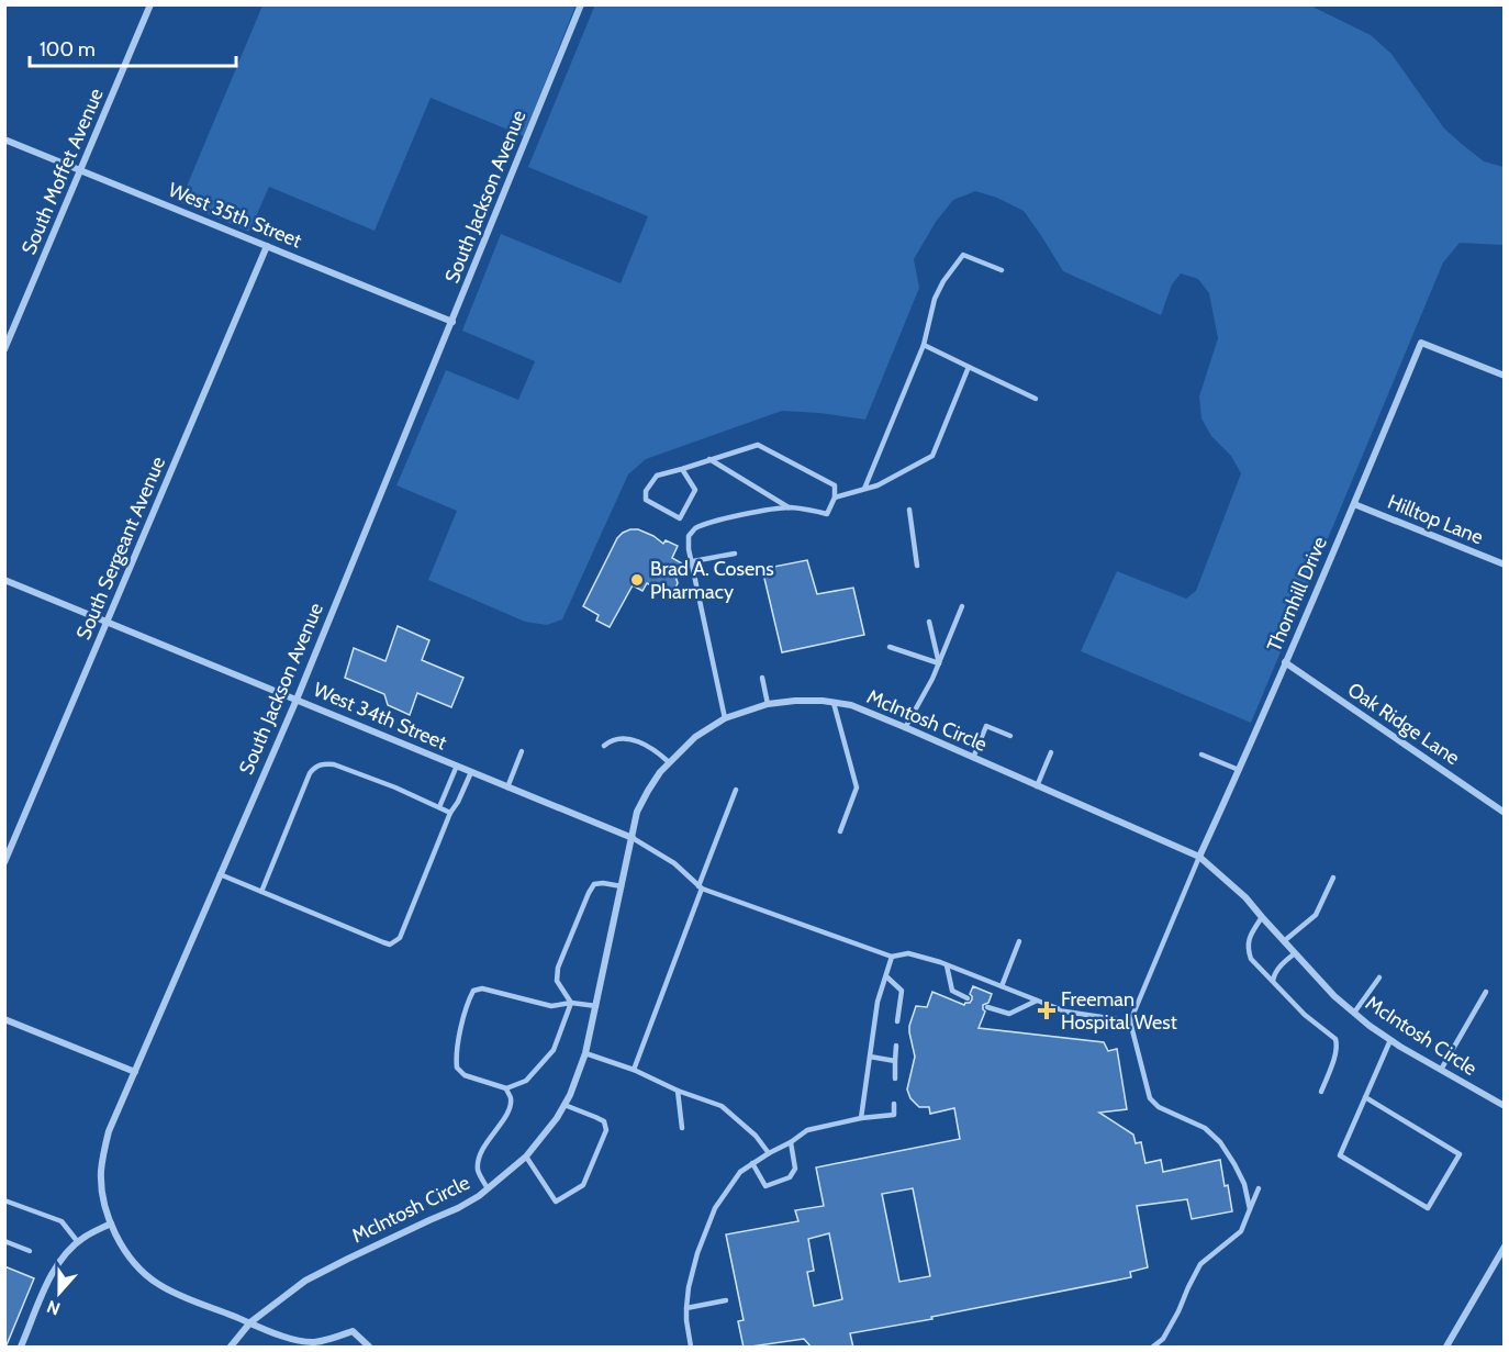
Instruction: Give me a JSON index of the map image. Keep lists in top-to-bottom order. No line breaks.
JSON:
{"streets":{"street":["South Moffet Avenue","South Jackson Avenue","West 35th Street","Hilltop Lane","South Sergeant Avenue","Thornhill Drive","West 34th Street","McIntosh Circle","Oak Ridge Lane"]},"crossings":[["South Moffet Avenue","West 35th Street"],["South Jackson Avenue","West 35th Street"],["South Jackson Avenue","West 34th Street"],["South Jackson Avenue","McIntosh Circle"],["West 35th Street","South Sergeant Avenue"],["Hilltop Lane","Thornhill Drive"],["South Sergeant Avenue","West 34th Street"],["Thornhill Drive","McIntosh Circle"],["Thornhill Drive","Oak Ridge Lane"],["West 34th Street","McIntosh Circle"]],"places":{"other":["Brad A. Cosens Pharmacy"],"health":["Freeman Hospital West"]},"scale_bar":"100 m","north":"bottom"}
